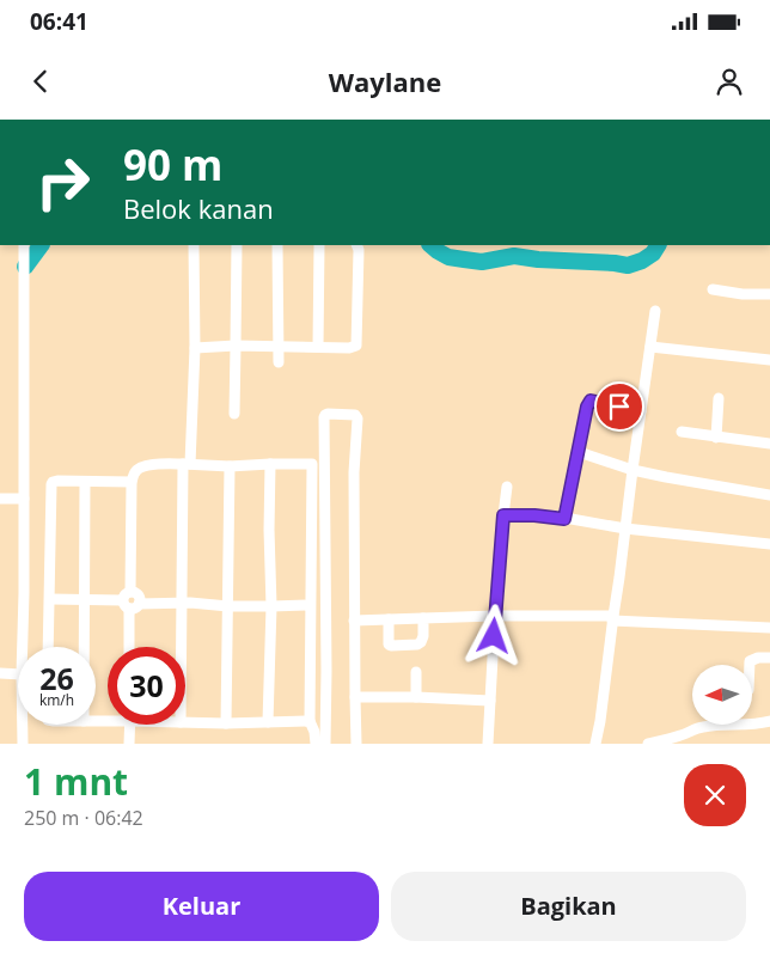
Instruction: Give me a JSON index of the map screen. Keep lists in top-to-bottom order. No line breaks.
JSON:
{"north":"left","page":{"status":"06:41","header":"Waylane","turn":["90 m","Belok kanan"],"speed":"26 km/h","limit":"30","heading":["1 mnt","250 m · 06:42"],"buttons":["Keluar","Bagikan"]}}
